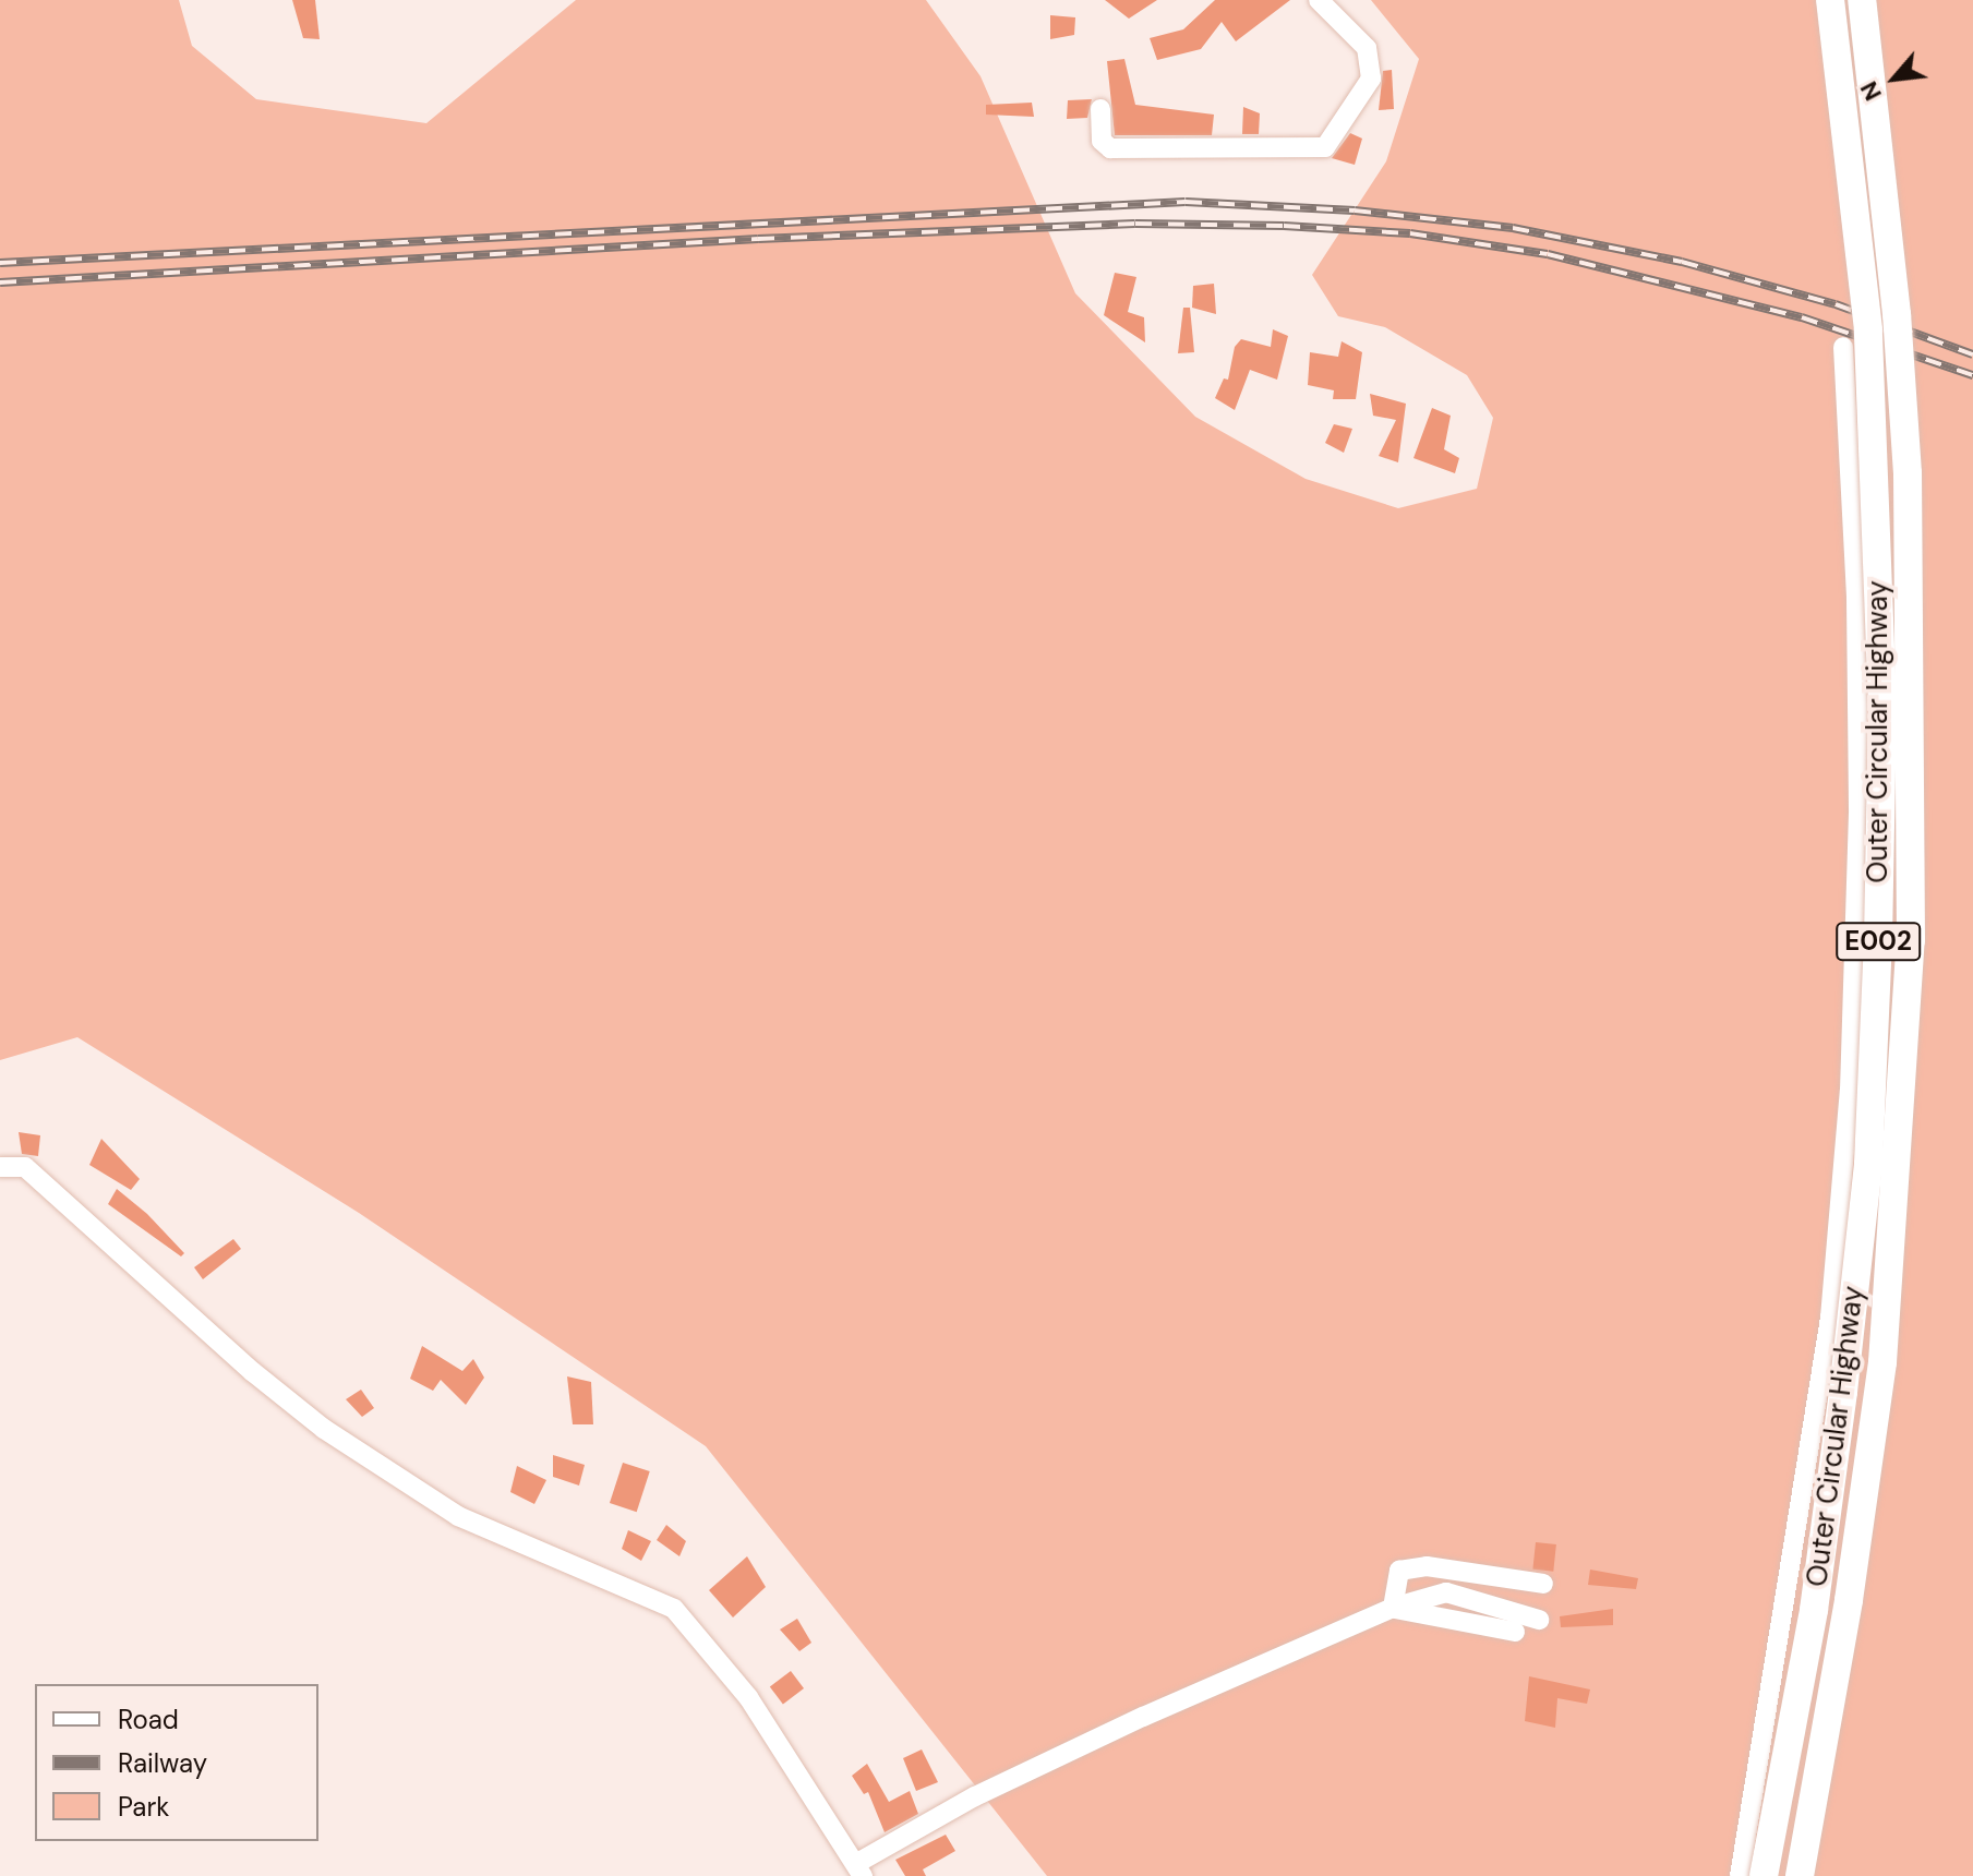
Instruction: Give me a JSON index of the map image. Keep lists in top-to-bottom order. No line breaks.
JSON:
{"streets":{"highway":["Outer Circular Highway","E002"]},"legend":["Road","Railway","Park"],"north":"bottom left"}
